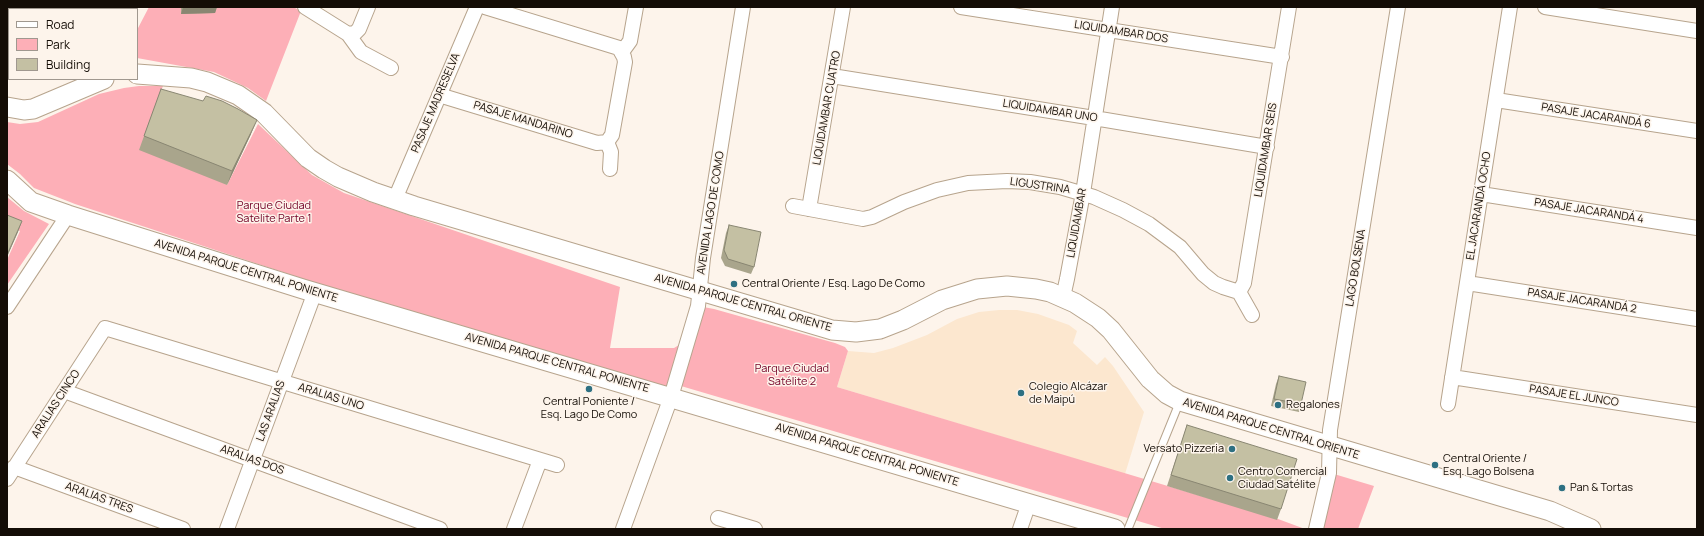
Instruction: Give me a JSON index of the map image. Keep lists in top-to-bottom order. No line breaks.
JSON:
{"streets":{"street":["LIQUIDAMBAR DOS","PASAJE MADRESELVA","LIQUIDAMBAR CUATRO","LIQUIDAMBAR UNO","PASAJE JACARANDÁ 6","PASAJE MANDARINO","LIQUIDAMBAR SEIS","LIGUSTRINA","EL JACARANDÁ OCHO","PASAJE JACARANDÁ 4","AVENIDA LAGO DE COMO","LIQUIDAMBAR","LAGO BOLSENA","AVENIDA PARQUE CENTRAL PONIENTE","PASAJE JACARANDÁ 2","AVENIDA PARQUE CENTRAL ORIENTE","PASAJE EL JUNCO","ARALIAS UNO","ARALIAS CINCO","LAS ARALIAS","ARALIAS DOS","ARALIAS TRES"]},"crossings":[["LIQUIDAMBAR DOS","LIQUIDAMBAR SEIS"],["LIQUIDAMBAR DOS","LIQUIDAMBAR"],["PASAJE MADRESELVA","PASAJE MANDARINO"],["PASAJE MADRESELVA","AVENIDA PARQUE CENTRAL ORIENTE"],["LIQUIDAMBAR CUATRO","LIQUIDAMBAR UNO"],["LIQUIDAMBAR CUATRO","LIGUSTRINA"],["LIQUIDAMBAR UNO","LIQUIDAMBAR SEIS"],["LIQUIDAMBAR UNO","LIQUIDAMBAR"],["PASAJE JACARANDÁ 6","EL JACARANDÁ OCHO"],["LIQUIDAMBAR SEIS","LIGUSTRINA"],["LIGUSTRINA","LIQUIDAMBAR"],["EL JACARANDÁ OCHO","PASAJE JACARANDÁ 4"],["EL JACARANDÁ OCHO","PASAJE JACARANDÁ 2"],["EL JACARANDÁ OCHO","PASAJE EL JUNCO"],["AVENIDA LAGO DE COMO","AVENIDA PARQUE CENTRAL PONIENTE"],["AVENIDA LAGO DE COMO","AVENIDA PARQUE CENTRAL ORIENTE"],["LIQUIDAMBAR","AVENIDA PARQUE CENTRAL ORIENTE"],["LAGO BOLSENA","AVENIDA PARQUE CENTRAL ORIENTE"],["AVENIDA PARQUE CENTRAL PONIENTE","LAS ARALIAS"],["ARALIAS UNO","ARALIAS CINCO"],["ARALIAS UNO","LAS ARALIAS"],["ARALIAS CINCO","ARALIAS DOS"],["ARALIAS CINCO","ARALIAS TRES"],["LAS ARALIAS","ARALIAS DOS"]],"parks":["Parque Ciudad Satelite Parte 1","Parque Ciudad Satélite 2"],"places":["Central Oriente / Esq. Lago De Como","Central Poniente / Esq. Lago De Como","Colegio Alcázar de Maipú","Regalones","Versato Pizzeria","Central Oriente / Esq. Lago Bolsena","Centro Comercial Ciudad Satélite","Pan & Tortas"],"legend":["Road","Park","Building"]}
